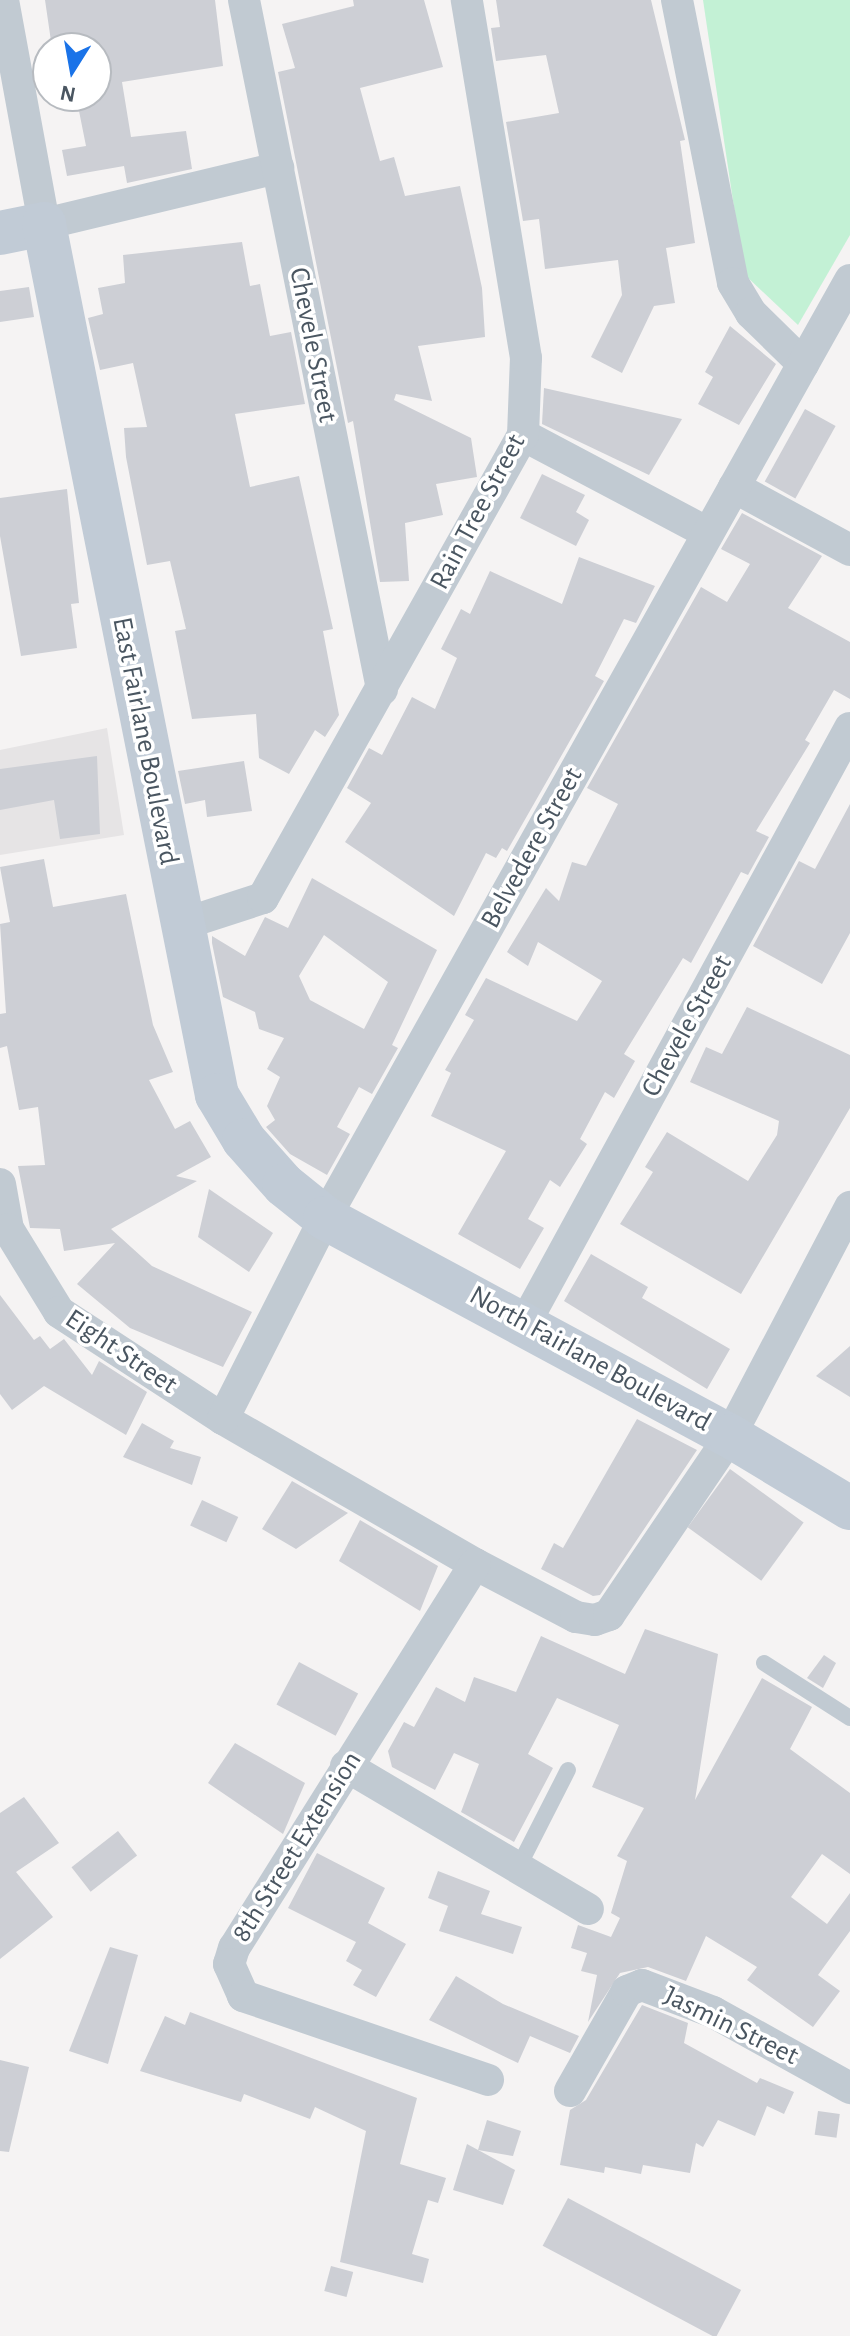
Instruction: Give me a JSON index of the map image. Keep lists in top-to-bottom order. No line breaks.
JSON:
{"streets":{"street":["Chevele Street","Rain Tree Street","East Fairlane Boulevard","Belvedere Street","Eight Street","North Fairlane Boulevard","8th Street Extension","Jasmin Street"]},"crossings":[["Chevele Street","Rain Tree Street"],["Chevele Street","North Fairlane Boulevard"],["Rain Tree Street","East Fairlane Boulevard"],["East Fairlane Boulevard","Belvedere Street"],["East Fairlane Boulevard","North Fairlane Boulevard"],["Belvedere Street","Eight Street"],["Belvedere Street","North Fairlane Boulevard"],["Eight Street","North Fairlane Boulevard"],["Eight Street","8th Street Extension"]],"north":"bottom"}
